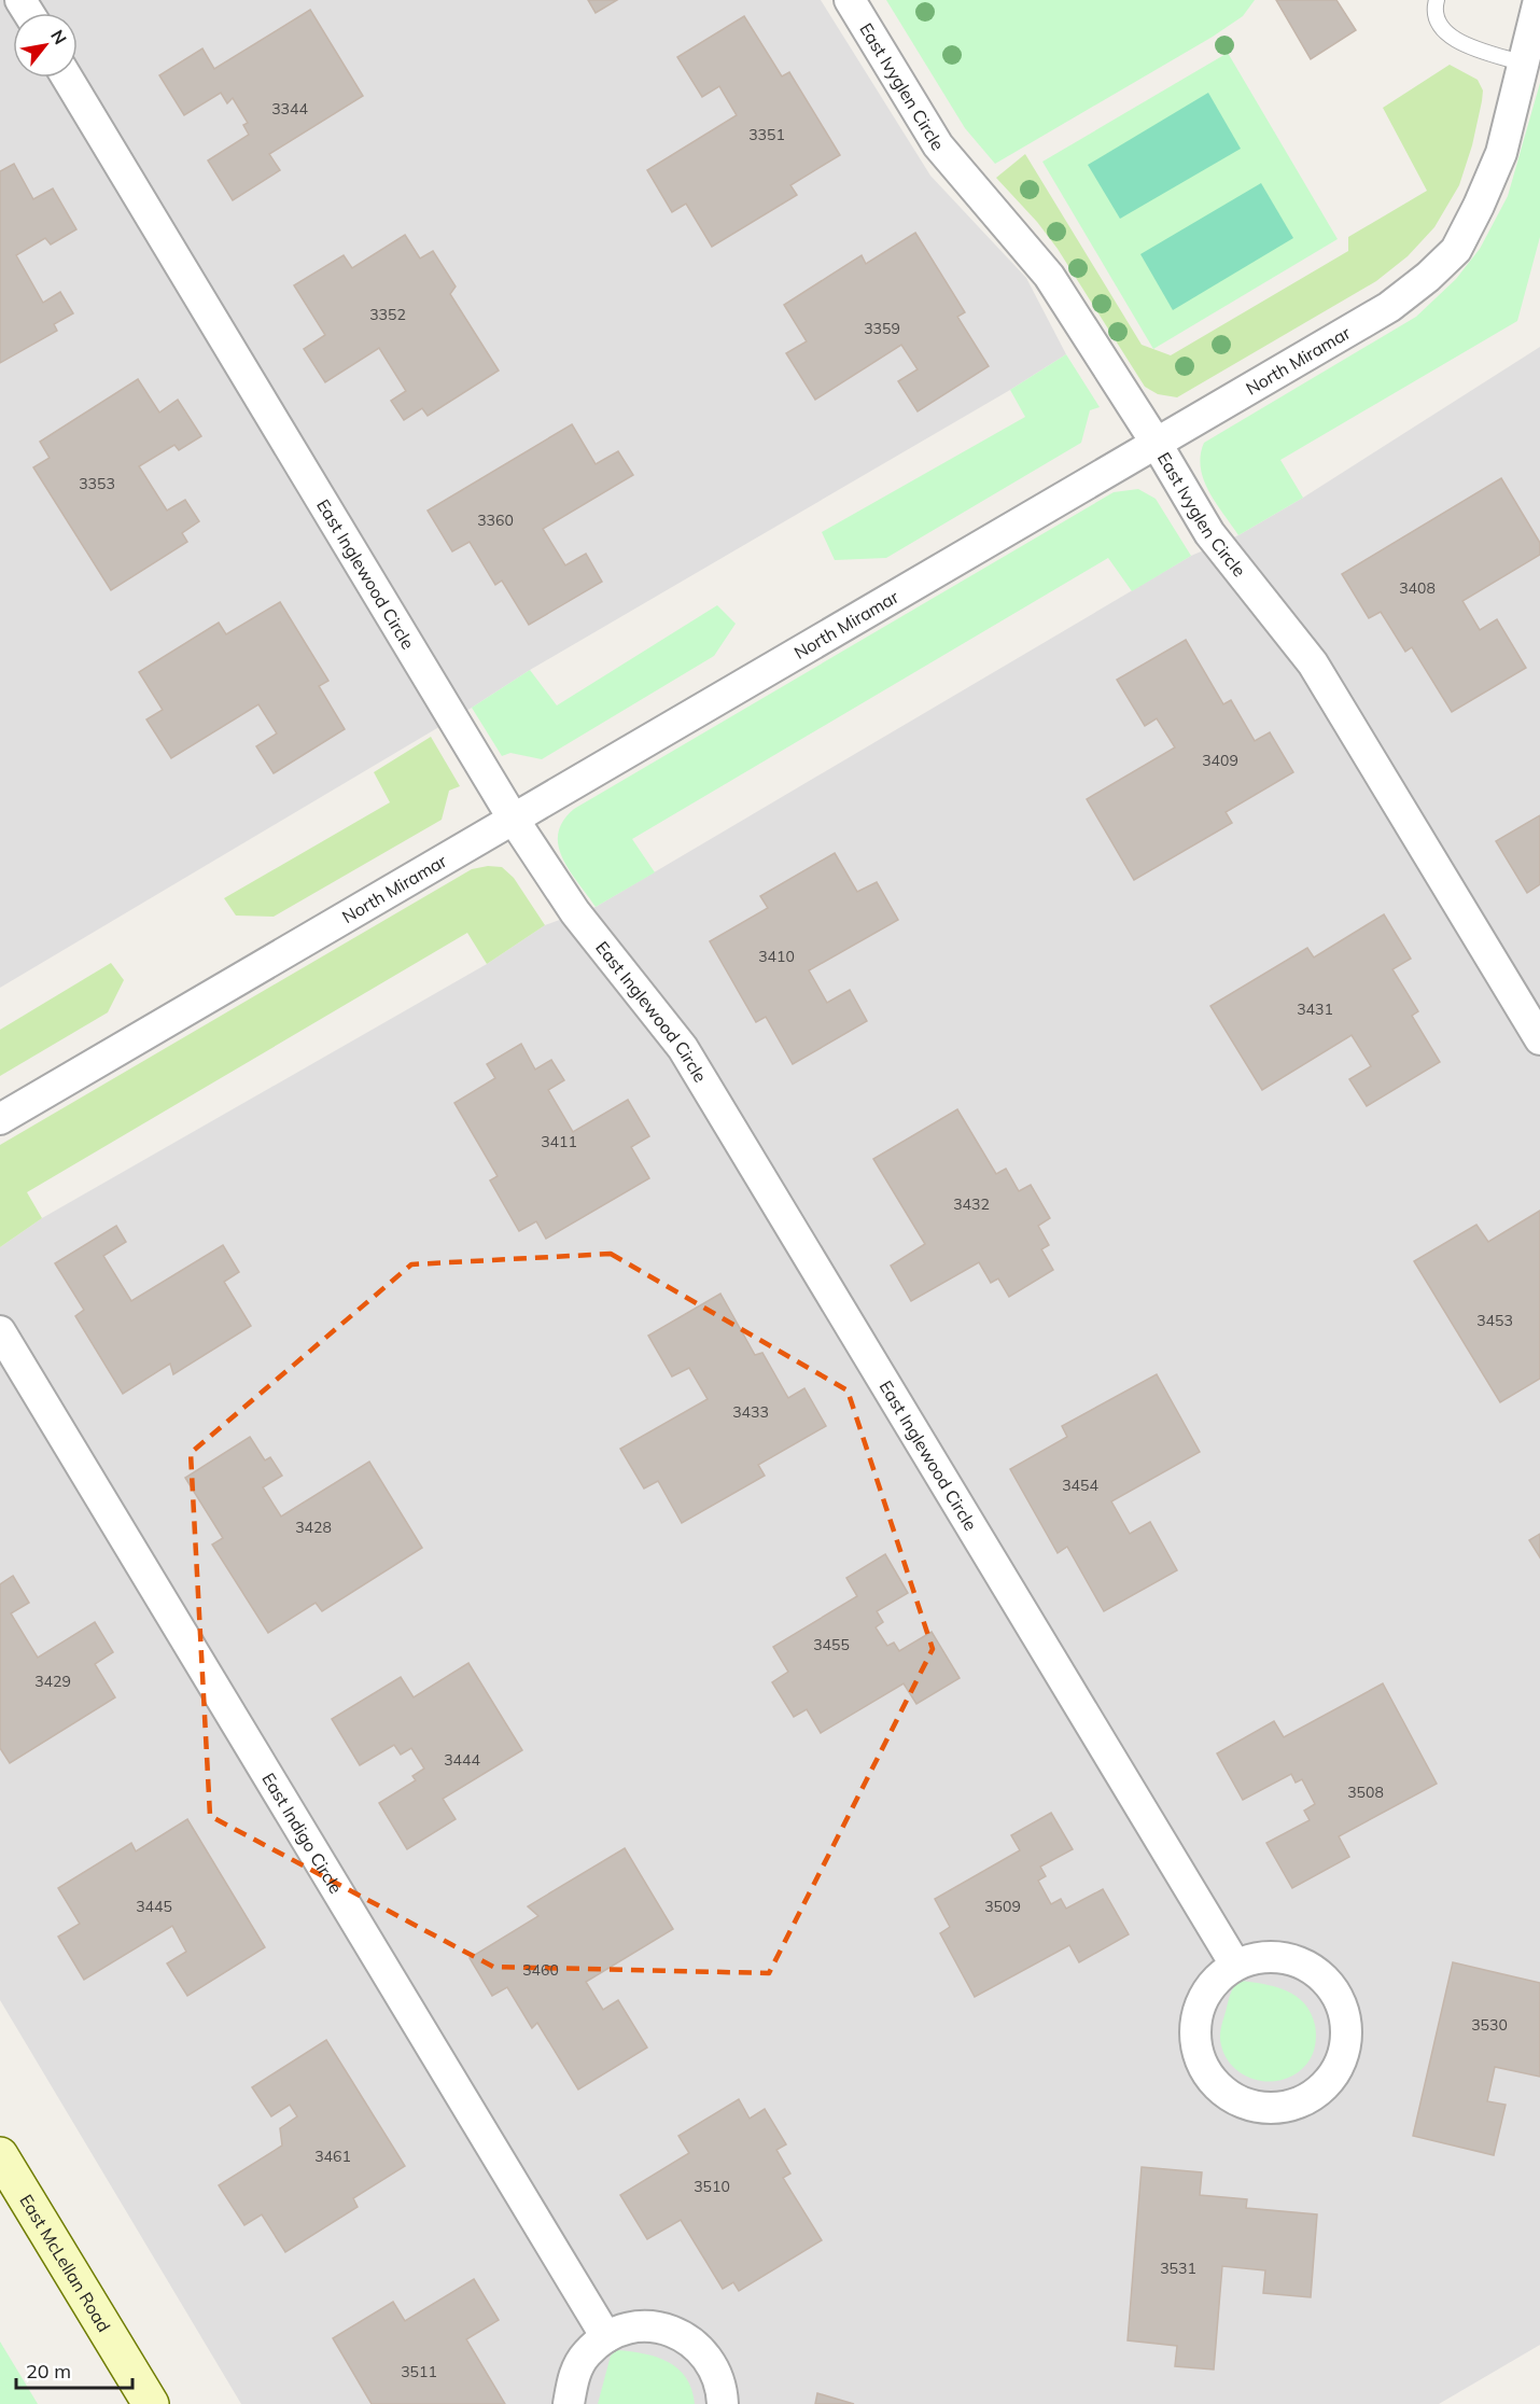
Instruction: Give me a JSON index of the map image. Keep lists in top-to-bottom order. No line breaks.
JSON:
{"streets":{"street":["East Ivyglen Circle","North Miramar","East Inglewood Circle","East Indigo Circle","East McLellan Road"]},"crossings":[["East Ivyglen Circle","North Miramar"],["North Miramar","East Inglewood Circle"]],"house_numbers":["3344","3351","3352","3359","3353","3360","3408","3409","3410","3431","3411","3432","3453","3433","3454","3428","3455","3429","3444","3508","3445","3509","3460","3530","3461","3510","3531","3511"],"scale_bar":"20 m","north":"top right"}
